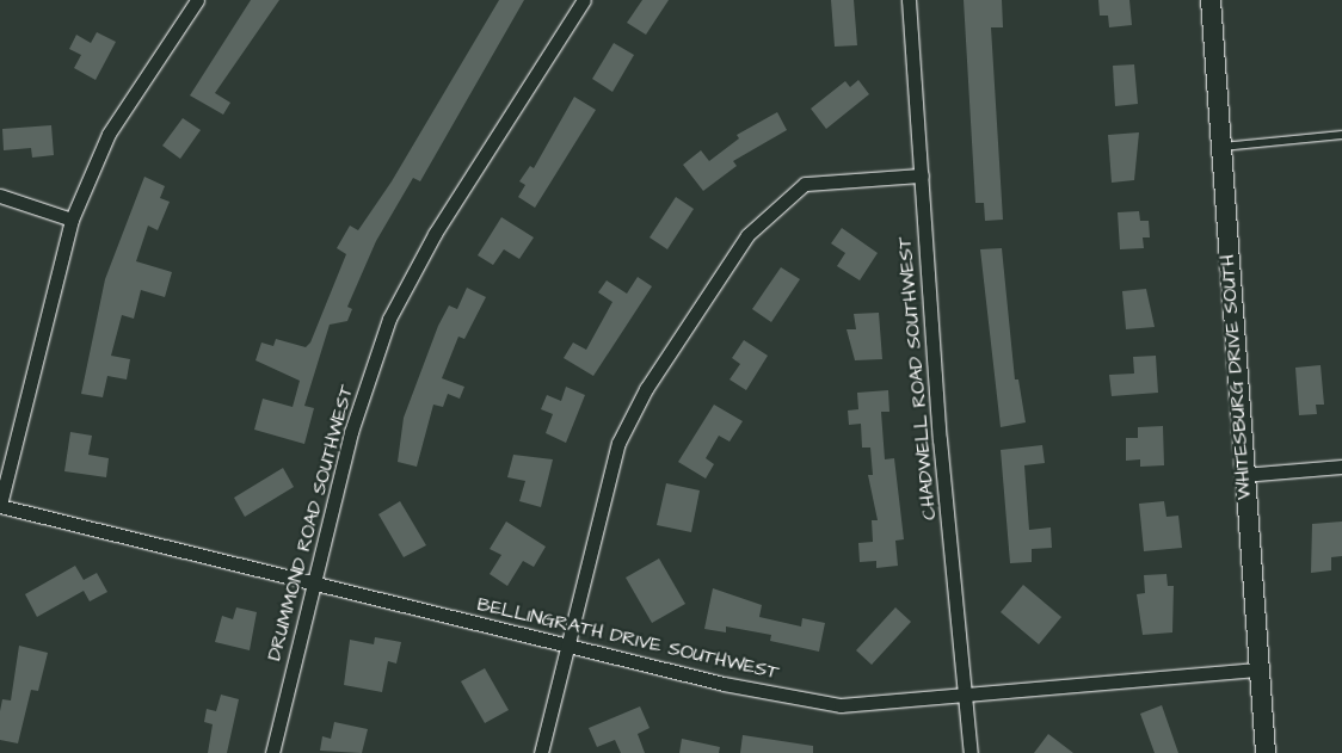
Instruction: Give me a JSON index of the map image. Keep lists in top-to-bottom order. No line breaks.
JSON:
{"streets":{"main road":["WHITESBURG DRIVE SOUTH"],"street":["CHADWELL ROAD SOUTHWEST","DRUMMOND ROAD SOUTHWEST","BELLINGRATH DRIVE SOUTHWEST"]},"crossings":[["WHITESBURG DRIVE SOUTH","BELLINGRATH DRIVE SOUTHWEST"],["CHADWELL ROAD SOUTHWEST","BELLINGRATH DRIVE SOUTHWEST"],["DRUMMOND ROAD SOUTHWEST","BELLINGRATH DRIVE SOUTHWEST"]]}
